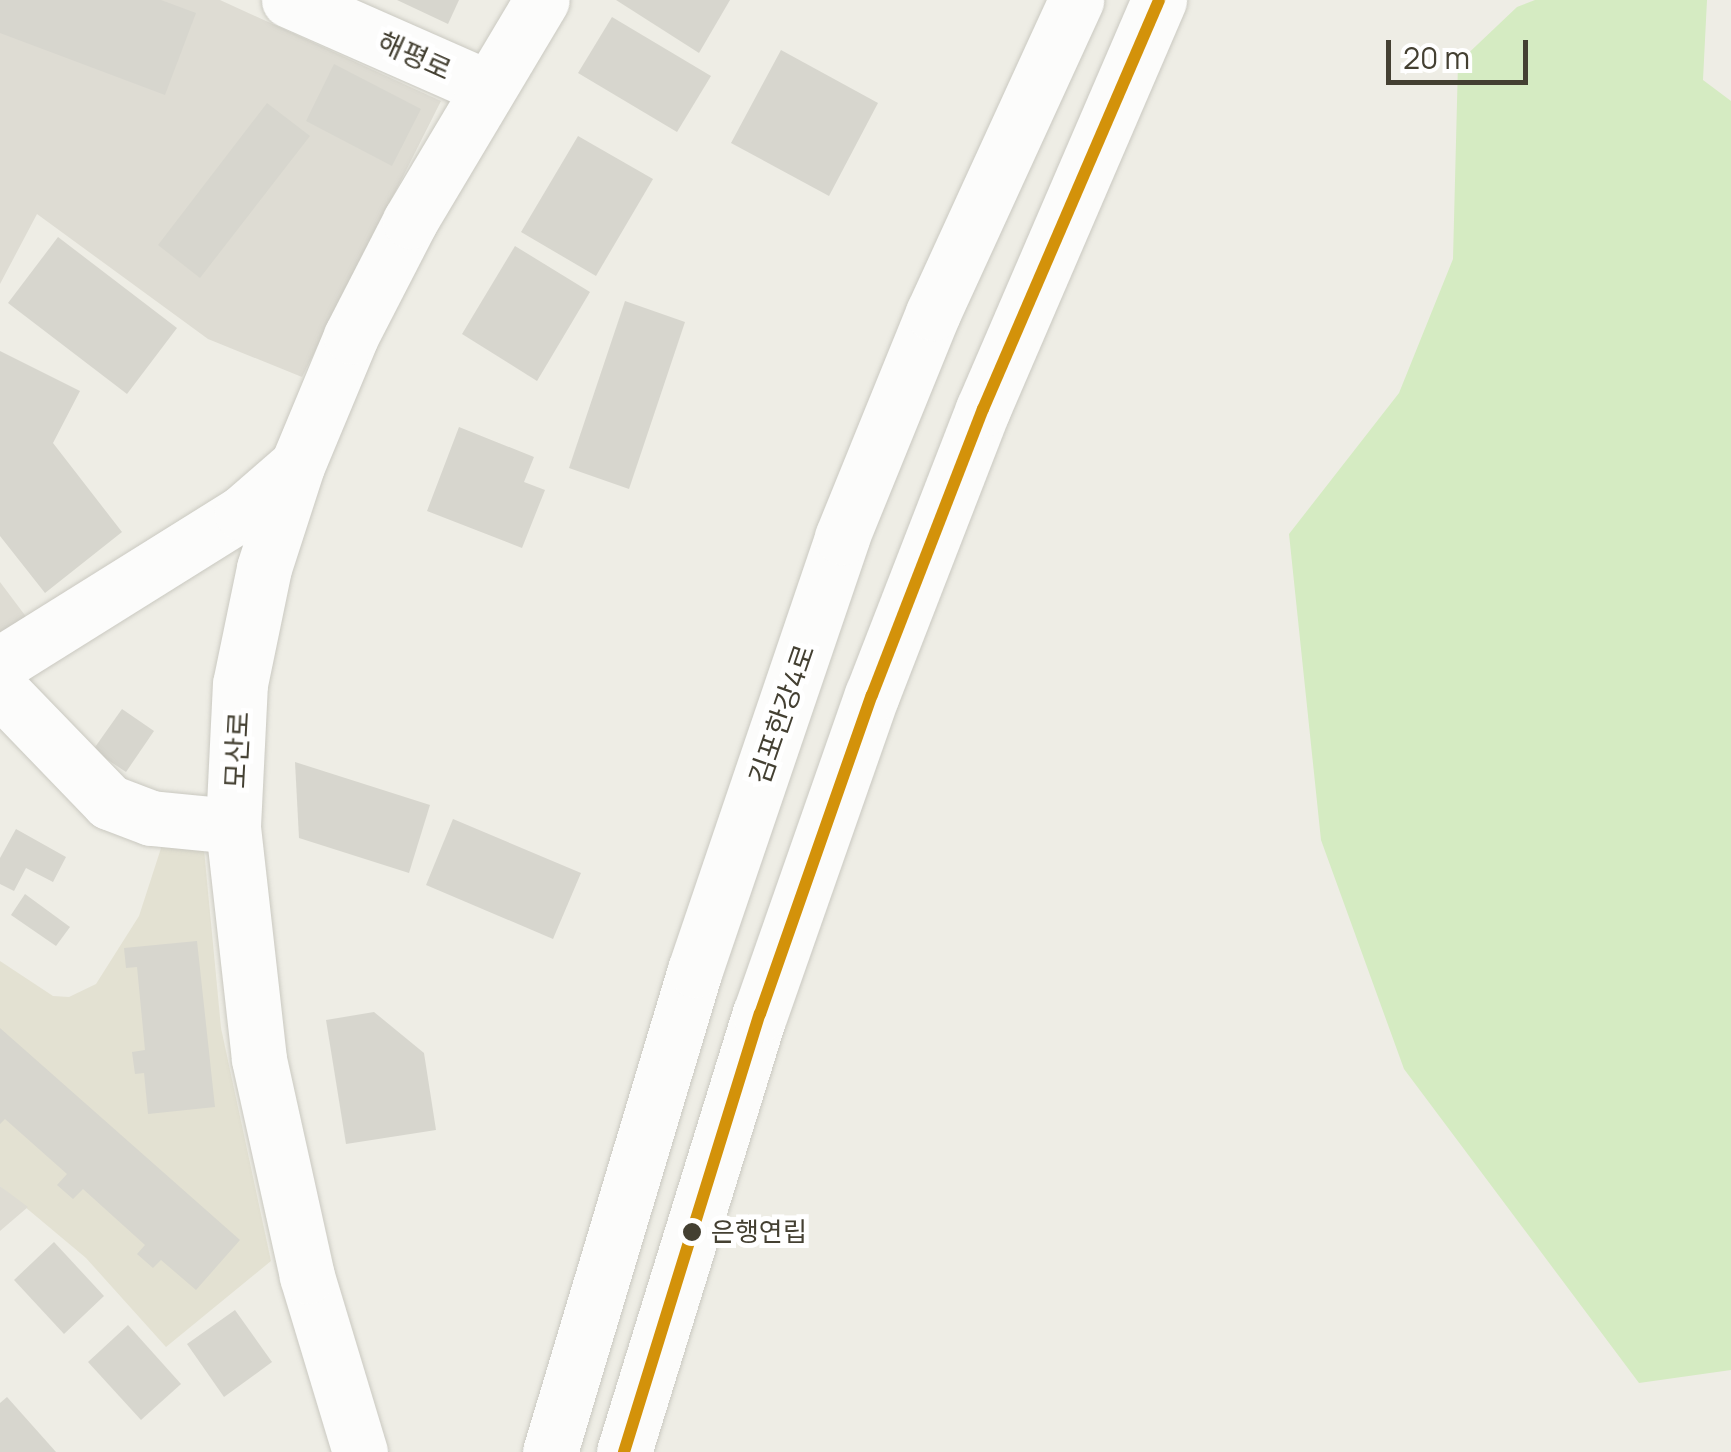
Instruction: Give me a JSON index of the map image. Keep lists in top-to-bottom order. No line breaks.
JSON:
{"streets":{"street":["해평로","김포한강4로","모산로"]},"crossings":[["해평로","모산로"]],"places":["은행연립"],"scale_bar":"20 m"}
